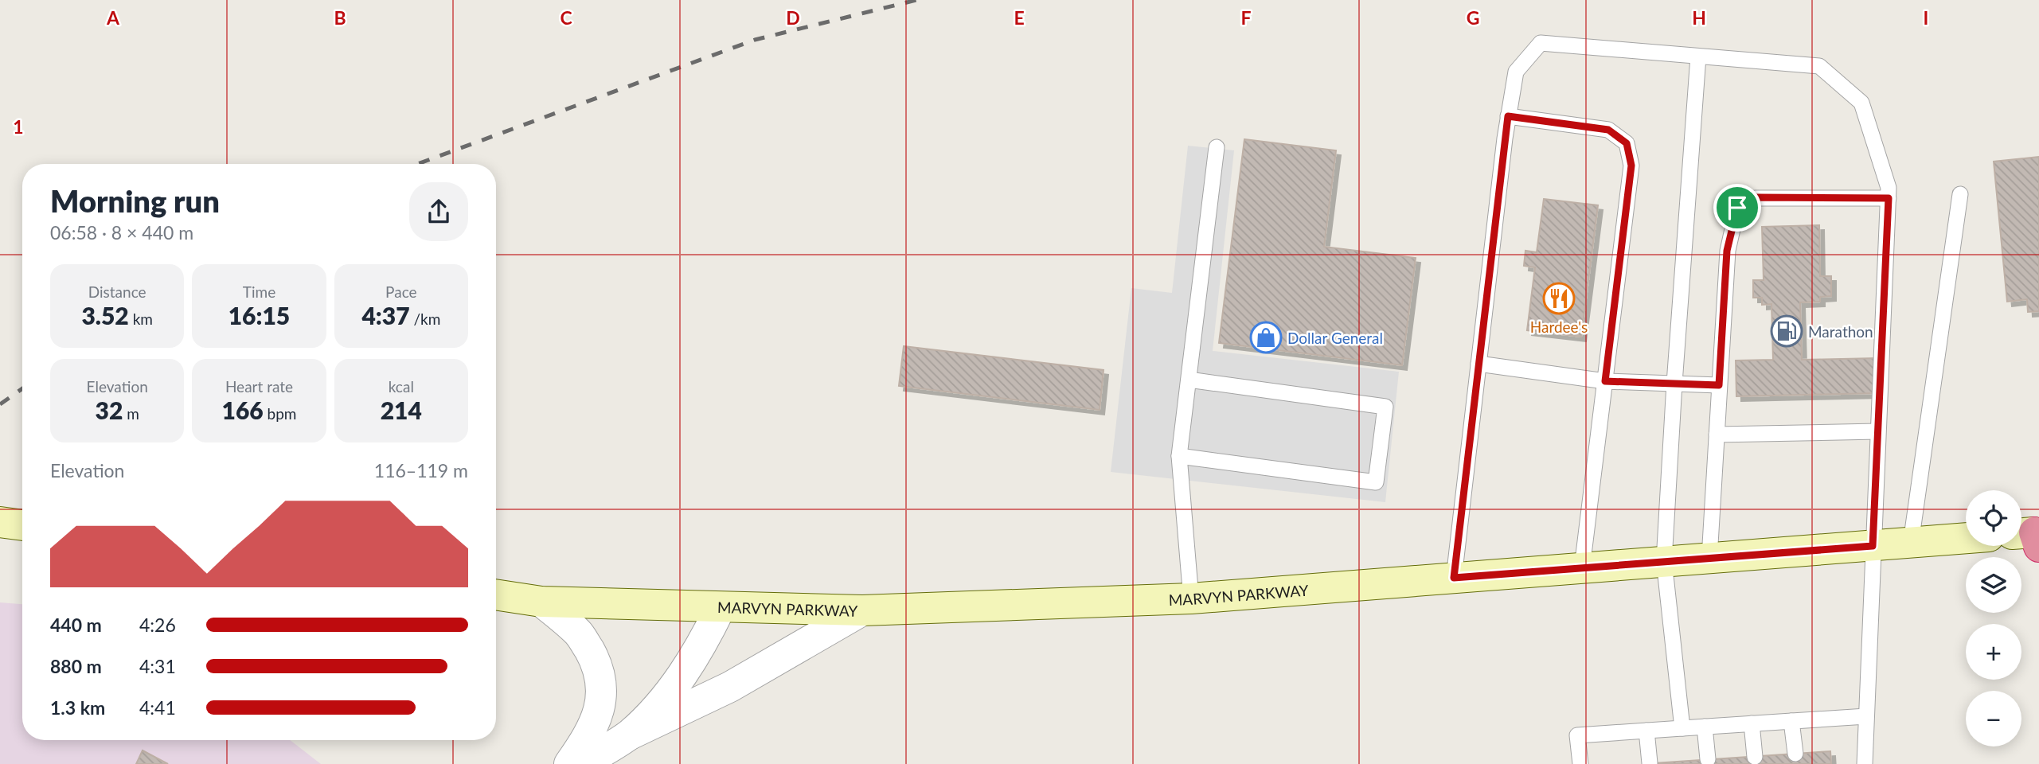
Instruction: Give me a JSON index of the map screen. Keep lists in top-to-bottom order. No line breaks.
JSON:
{"streets":{"main road":["MARVYN PARKWAY"]},"places":{"restaurant":["Hardee's"],"fuel station":["Marathon"],"shop":["Dollar General"]},"page":{"heading":["Morning run","06:58 · 8 × 440 m"],"stats":[["Distance","3.52 km"],["Time","16:15"],["Pace","4:37 /km"],["Elevation","32 m"],["Heart rate","166 bpm"],["kcal","214"]],"chart":["Elevation","116–119 m"],"map_buttons":["+","−"],"list":[{"name":"440 m","note":"4:26"},{"name":"880 m","note":"4:31"},{"name":"1.3 km","note":"4:41"}]},"grid":{"columns":["A","B","C","D","E","F","G","H","I"],"rows":["1"]}}
